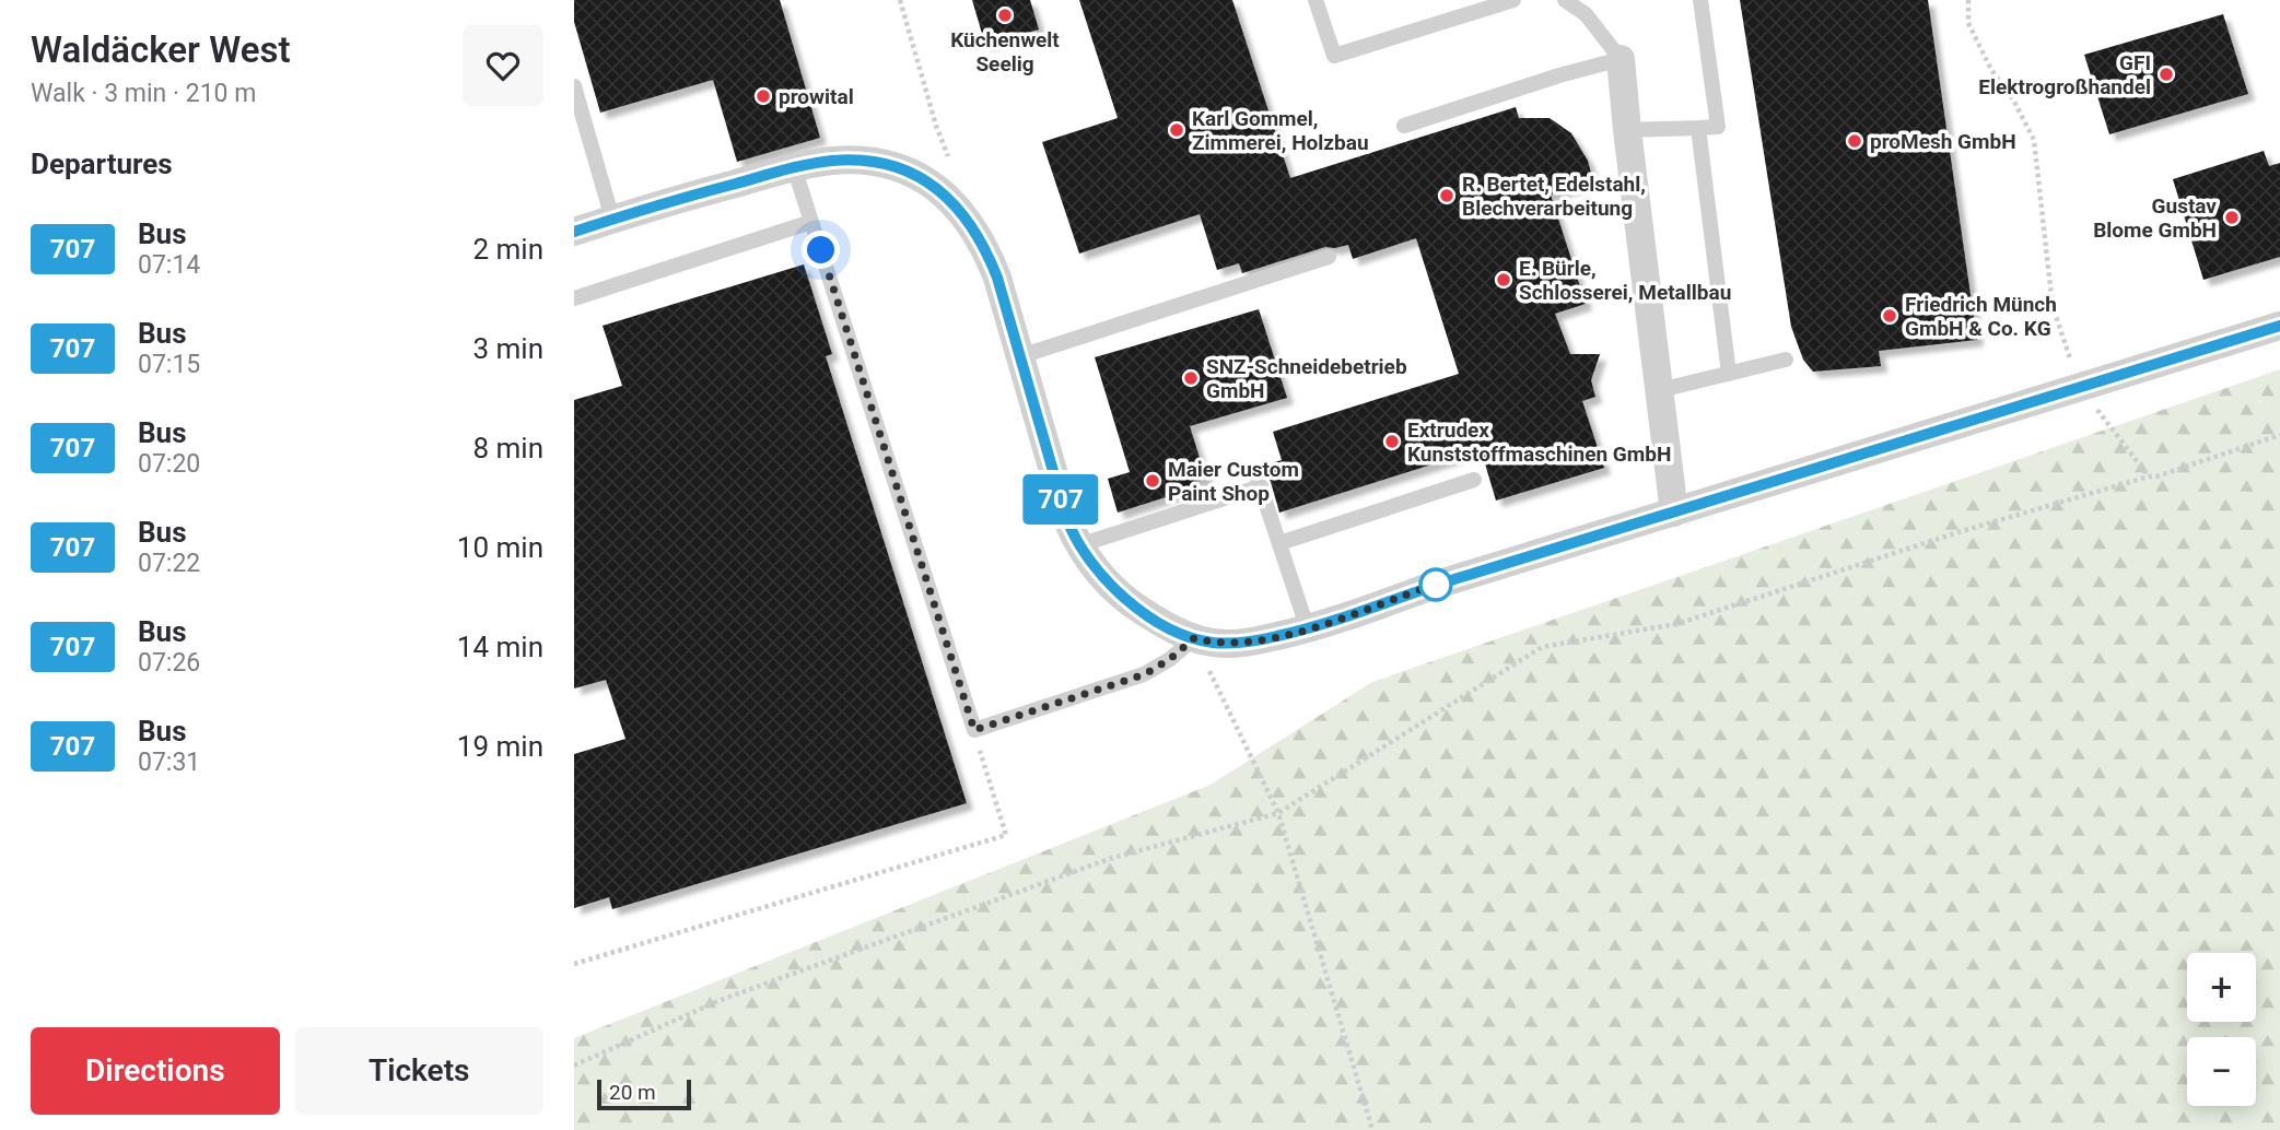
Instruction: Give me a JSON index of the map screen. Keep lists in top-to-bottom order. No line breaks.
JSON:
{"places":["Küchenwelt Seelig","GFI Elektrogroßhandel","prowital","Karl Gommel, Zimmerei, Holzbau","proMesh GmbH","R. Bertet, Edelstahl, Blechverarbeitung","Gustav Blome GmbH","E. Bürle, Schlosserei, Metallbau","Friedrich Münch GmbH & Co. KG","SNZ-Schneidebetrieb GmbH","Extrudex Kunststoffmaschinen GmbH","Maier Custom Paint Shop"],"lines":["bus line 707"],"scale_bar":"20 m","page":{"heading":[["Waldäcker West","Walk · 3 min · 210 m"],"Departures"],"on_map":"707","list":[{"mark":"707","name":"Bus","note":"07:14","value":"2 min"},{"mark":"707","name":"Bus","note":"07:15","value":"3 min"},{"mark":"707","name":"Bus","note":"07:20","value":"8 min"},{"mark":"707","name":"Bus","note":"07:22","value":"10 min"},{"mark":"707","name":"Bus","note":"07:26","value":"14 min"},{"mark":"707","name":"Bus","note":"07:31","value":"19 min"}],"map_buttons":["+","−"],"buttons":["Directions","Tickets"],"scale":"20 m"}}
